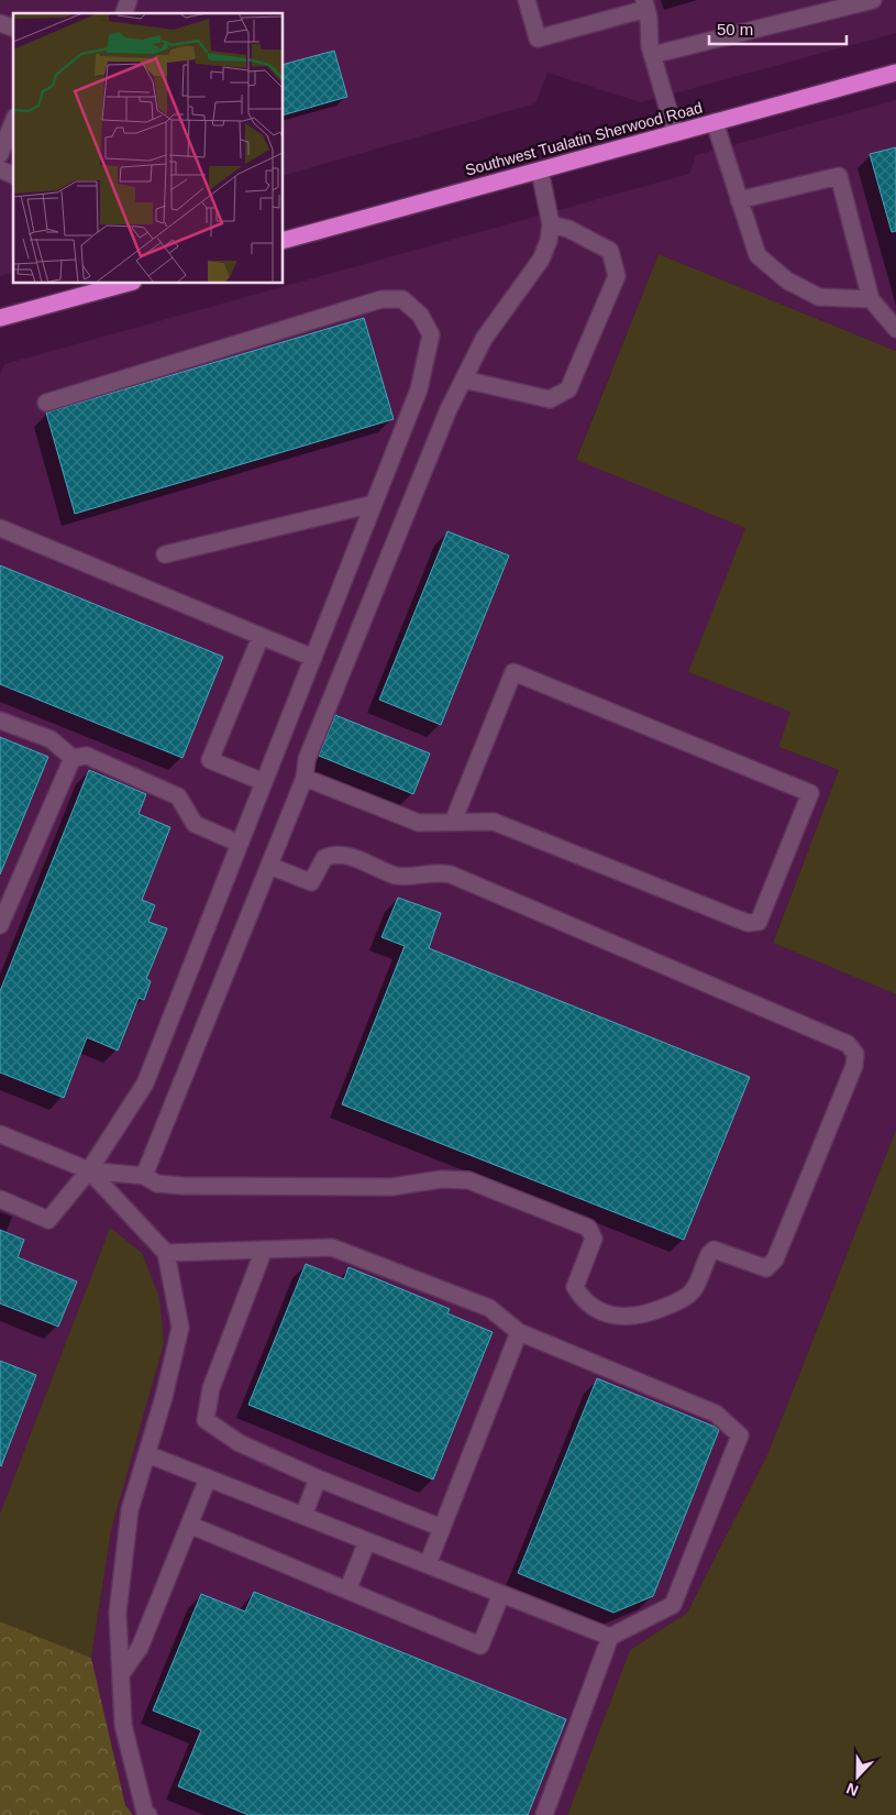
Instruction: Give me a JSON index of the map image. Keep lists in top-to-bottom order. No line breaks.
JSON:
{"streets":{"highway":["Southwest Tualatin Sherwood Road"]},"scale_bar":"50 m","north":"bottom"}
